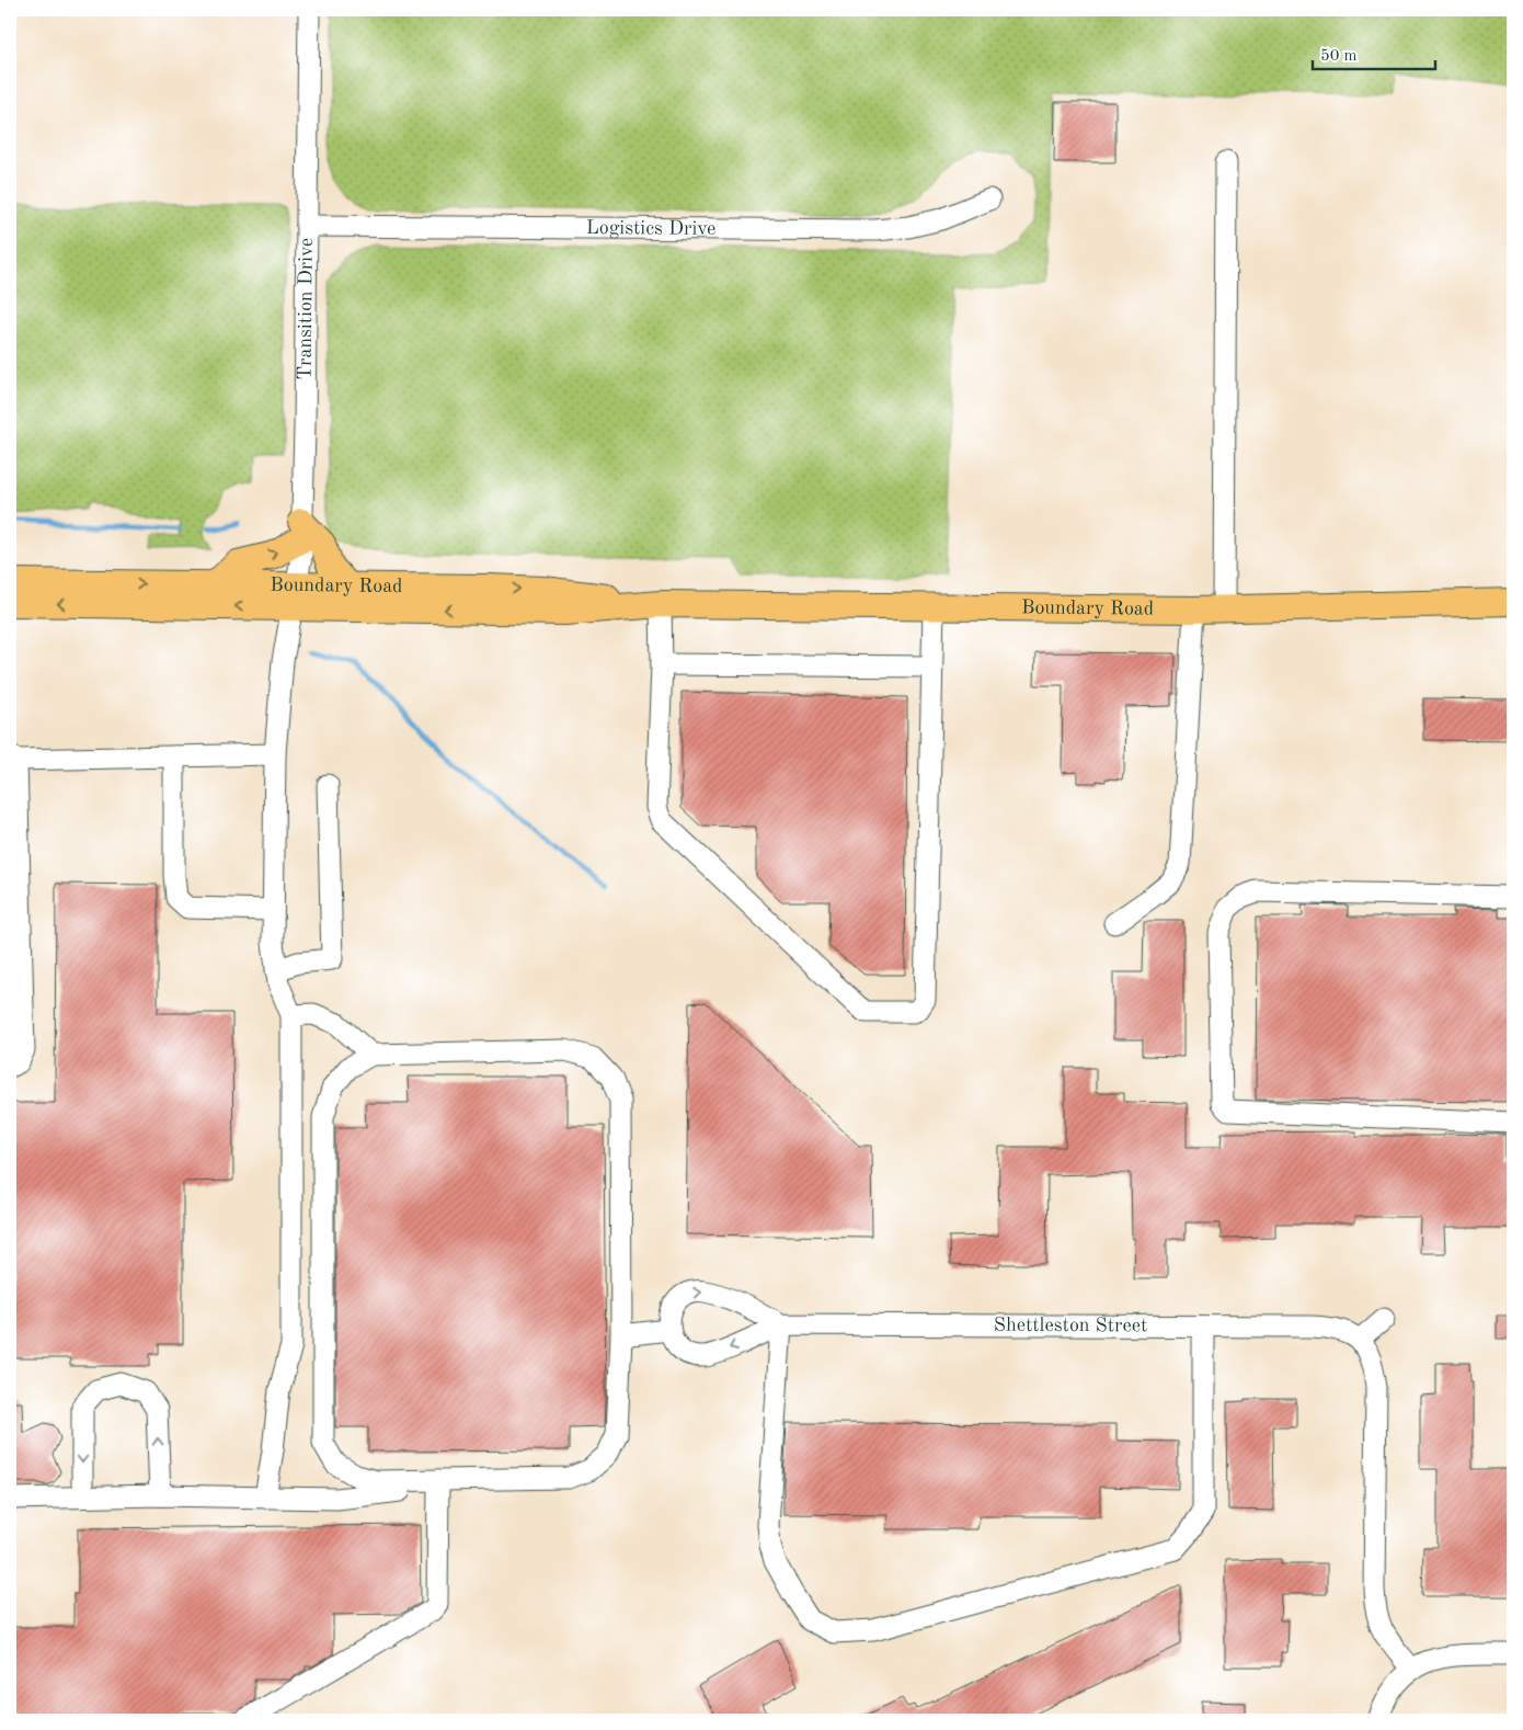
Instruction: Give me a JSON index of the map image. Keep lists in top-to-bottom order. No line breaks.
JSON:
{"streets":{"main road":["Boundary Road"],"street":["Logistics Drive","Transition Drive","Shettleston Street"]},"crossings":[["Logistics Drive","Transition Drive"],["Transition Drive","Boundary Road"]],"scale_bar":"50 m"}
